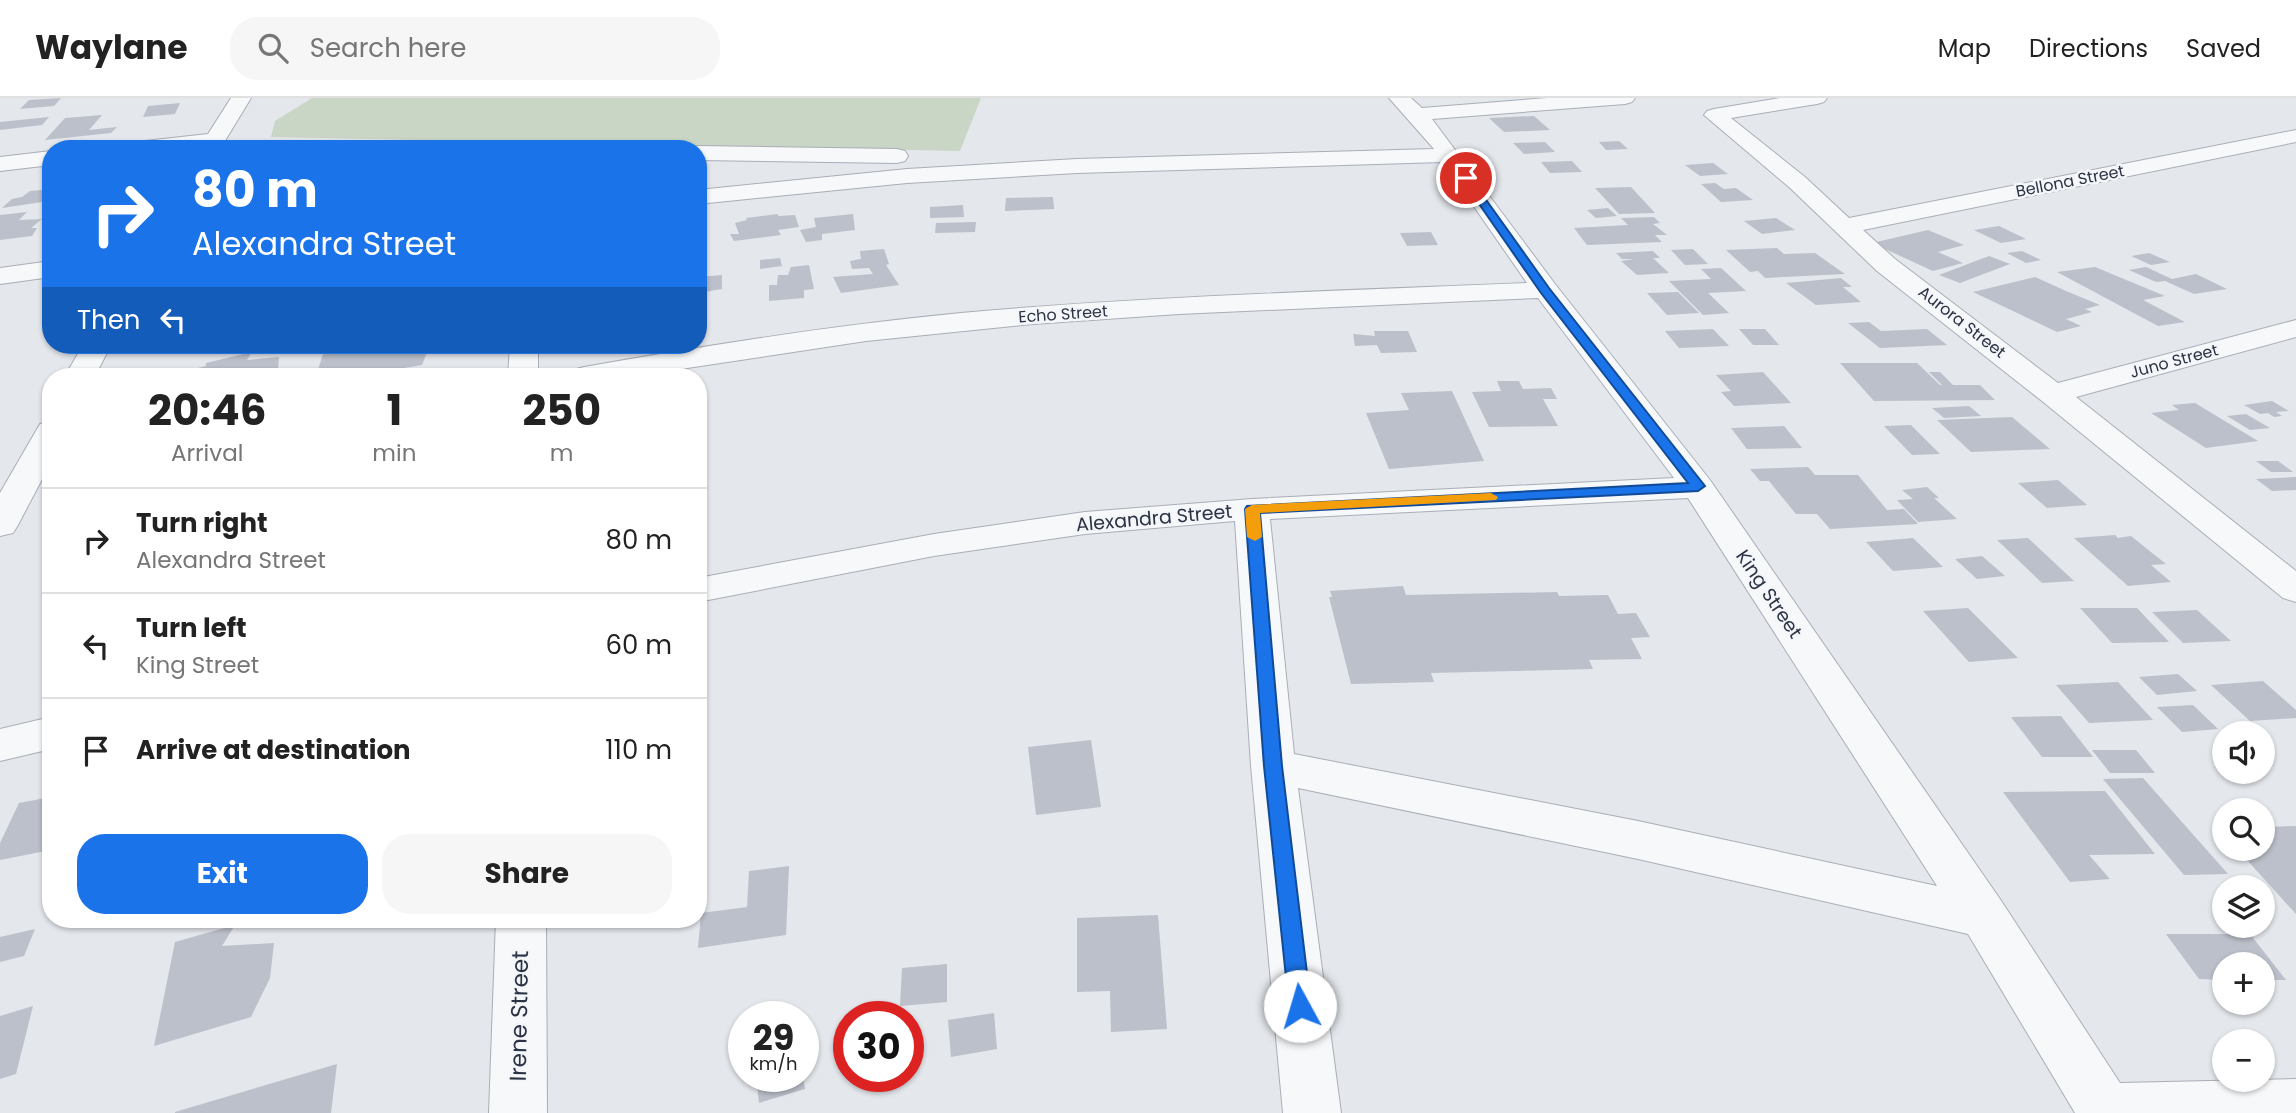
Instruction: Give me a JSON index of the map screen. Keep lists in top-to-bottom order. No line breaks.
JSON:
{"streets":{"street":["Bellona Street","Echo Street","Aurora Street","Juno Street","Alexandra Street","King Street","Irene Street"]},"crossings":[["Bellona Street","Aurora Street"],["Echo Street","King Street"],["Aurora Street","Juno Street"],["Alexandra Street","King Street"]],"page":{"header":"Waylane","search":"Search here","nav":["Map","Directions","Saved"],"turn":["80 m","Alexandra Street"],"then":"Then","eta":["20:46","Arrival","1","min","250","m"],"list":[{"name":"Turn right","note":"Alexandra Street","value":"80 m"},{"name":"Turn left","note":"King Street","value":"60 m"},{"name":"Arrive at destination","value":"110 m"}],"map_buttons":["+","−"],"buttons":["Exit","Share"],"speed":"29 km/h","limit":"30"}}
